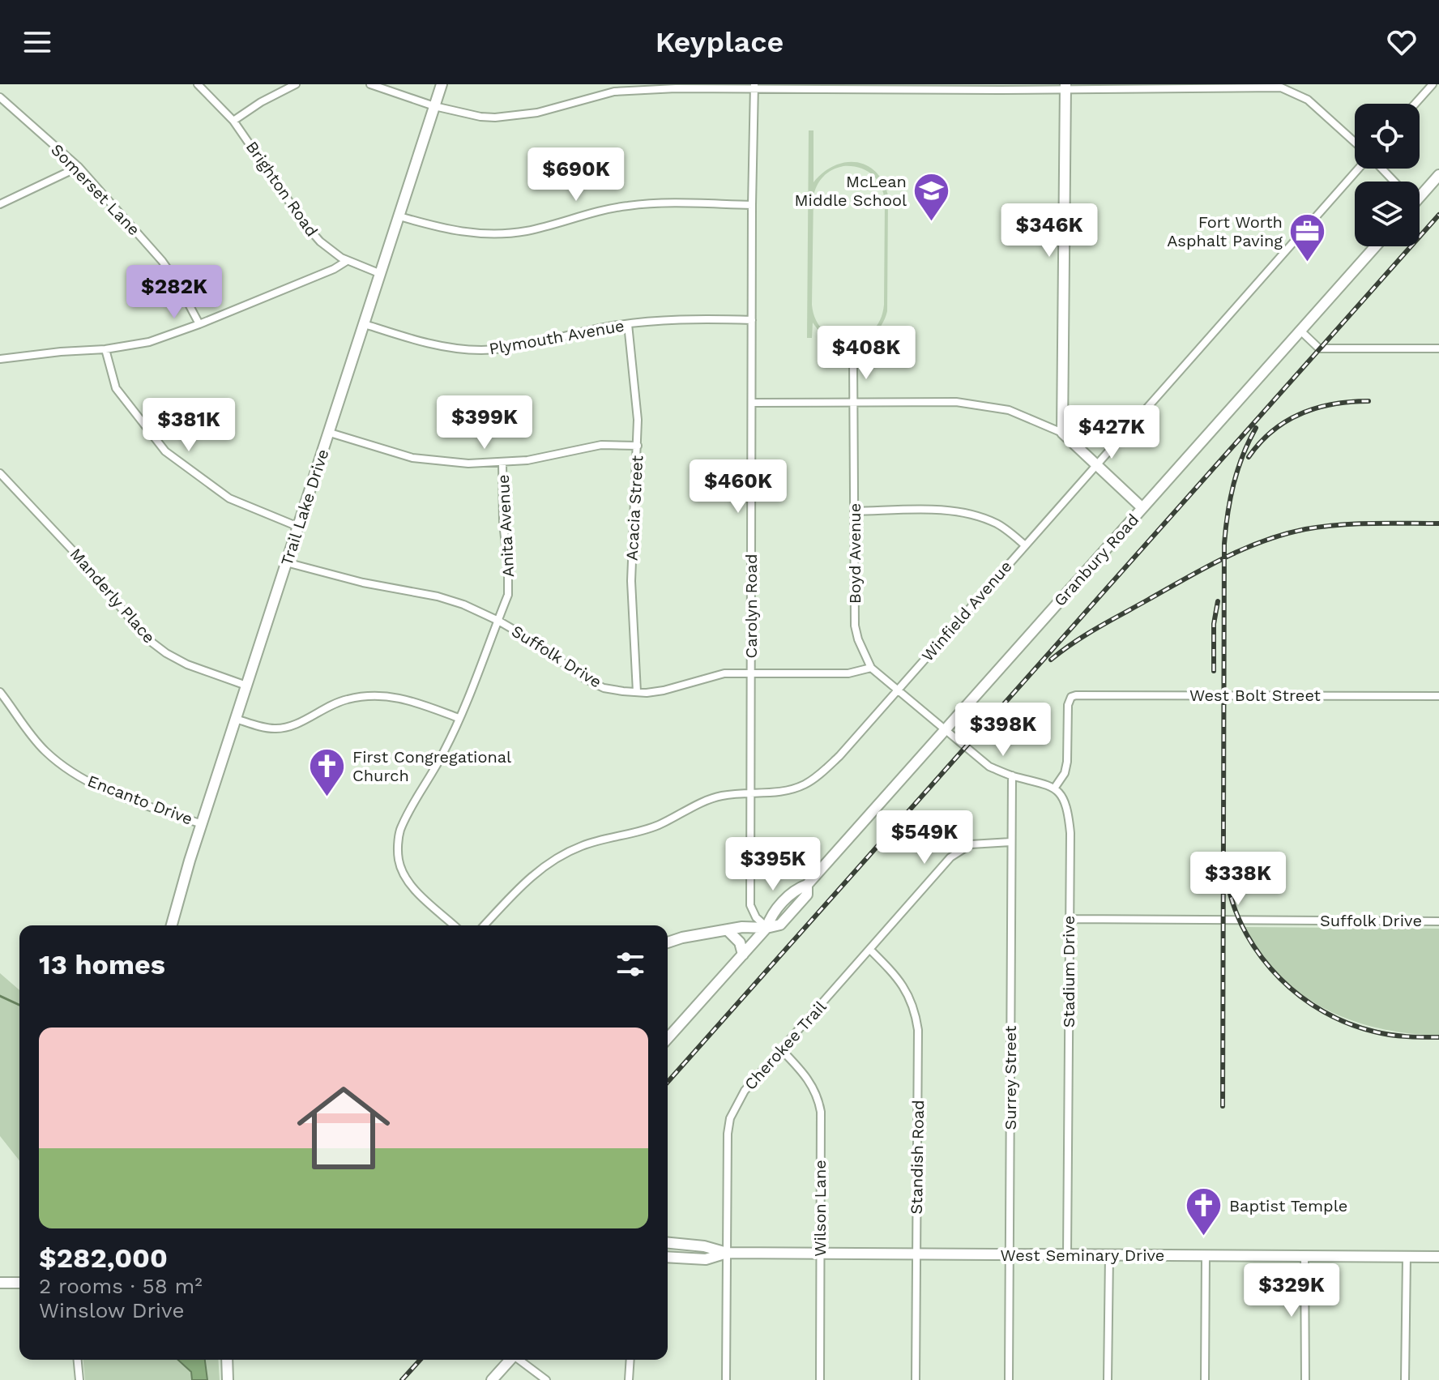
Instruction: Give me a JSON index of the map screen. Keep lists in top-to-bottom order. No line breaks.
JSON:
{"streets":{"street":["Brighton Road","Somerset Lane","Plymouth Avenue","Trail Lake Drive","Acacia Street","Anita Avenue","Boyd Avenue","Granbury Road","Manderly Place","Carolyn Road","Winfield Avenue","Suffolk Drive","West Bolt Street","Encanto Drive","Stadium Drive","Cherokee Trail","Surrey Street","Standish Road","Wilson Lane","West Seminary Drive"]},"crossings":[["Brighton Road","Trail Lake Drive"],["Plymouth Avenue","Trail Lake Drive"],["Plymouth Avenue","Acacia Street"],["Plymouth Avenue","Carolyn Road"],["Trail Lake Drive","Manderly Place"],["Trail Lake Drive","Suffolk Drive"],["Trail Lake Drive","Encanto Drive"],["Acacia Street","Suffolk Drive"],["Anita Avenue","Suffolk Drive"],["Boyd Avenue","Suffolk Drive"],["Granbury Road","Carolyn Road"],["Carolyn Road","Winfield Avenue"],["Carolyn Road","Suffolk Drive"],["Suffolk Drive","Stadium Drive"],["West Bolt Street","Stadium Drive"],["Stadium Drive","West Seminary Drive"],["Cherokee Trail","Surrey Street"],["Cherokee Trail","Standish Road"],["Cherokee Trail","Wilson Lane"],["Cherokee Trail","West Seminary Drive"],["Surrey Street","West Seminary Drive"],["Standish Road","West Seminary Drive"],["Wilson Lane","West Seminary Drive"]],"places":{"school or university":["McLean Middle School"],"office":["Fort Worth Asphalt Paving"],"church":["First Congregational Church","Baptist Temple"]},"page":{"header":"Keyplace","price":["$690K","$346K","$282K","$408K","$399K","$381K","$427K","$460K","$398K","$549K","$395K","$338K","$329K"],"heading":"13 homes","list":[{"name":"$282,000","note":"2 rooms · 58 m² · Winslow Drive"}]}}
